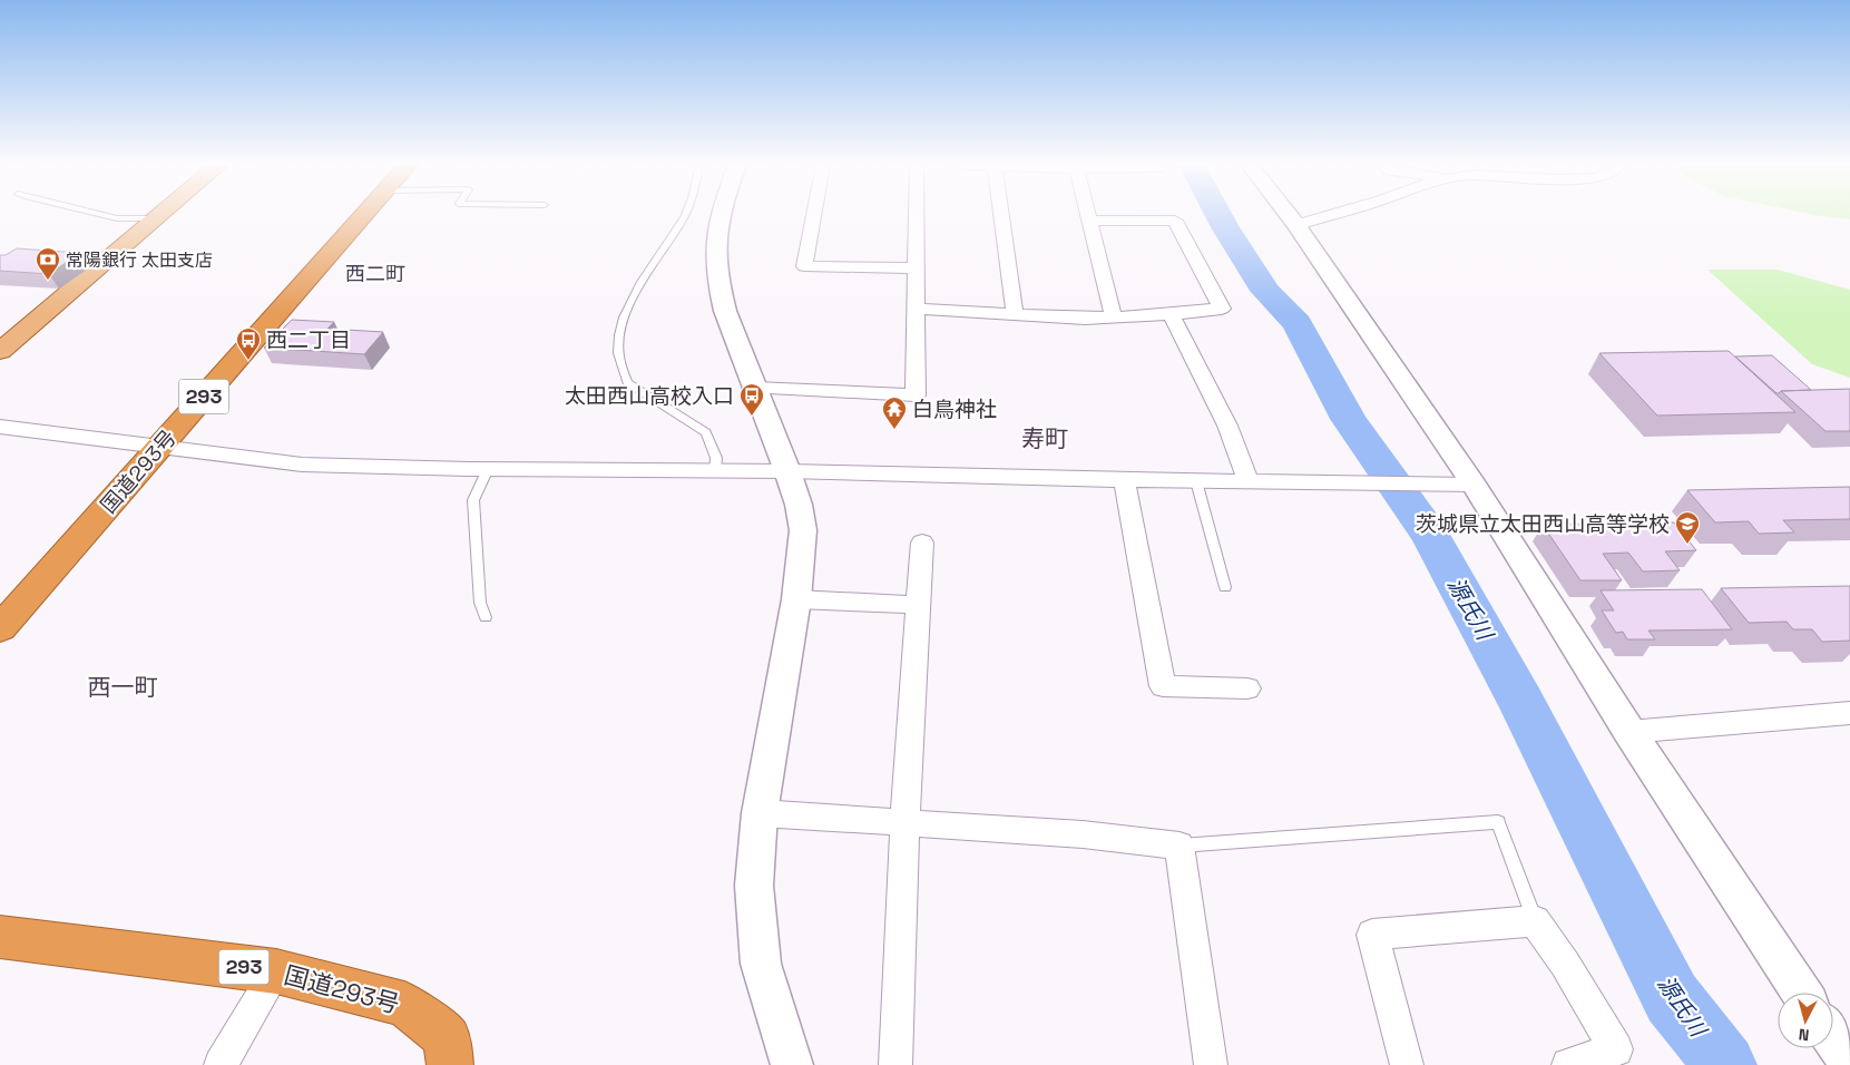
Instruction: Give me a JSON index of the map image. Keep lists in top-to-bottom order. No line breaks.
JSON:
{"streets":{"highway":["293","国道293号"]},"districts":["西二町","寿町","西一町"],"water":["源氏川"],"places":{"bank":["常陽銀行 太田支店"],"bus stop":["西二丁目","太田西山高校入口"],"temple":["白鳥神社"],"school or university":["茨城県立太田西山高等学校"]},"north":"bottom"}
